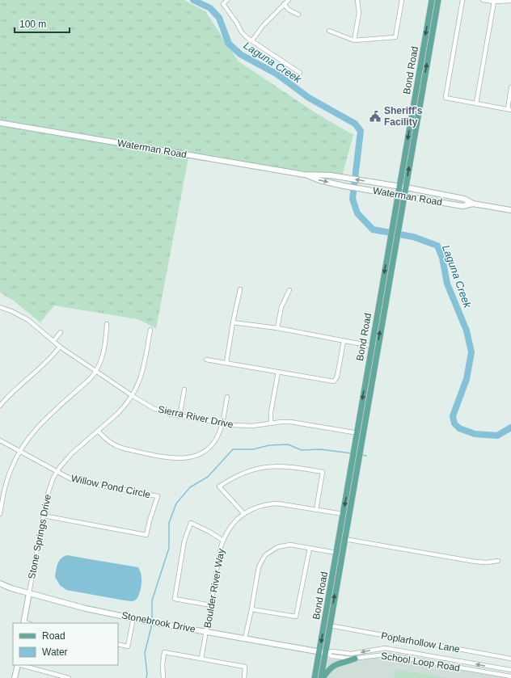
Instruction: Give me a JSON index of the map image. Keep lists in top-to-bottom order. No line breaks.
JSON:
{"streets":{"main road":["Bond Road","Waterman Road","Stone Springs Drive","Stonebrook Drive"],"street":["Sierra River Drive","Willow Pond Circle","Boulder River Way","Poplarhollow Lane","School Loop Road"]},"crossings":[["Bond Road","Waterman Road"],["Bond Road","Sierra River Drive"],["Bond Road","Boulder River Way"],["Bond Road","Stonebrook Drive"],["Bond Road","Poplarhollow Lane"],["Bond Road","School Loop Road"],["Sierra River Drive","Stone Springs Drive"],["Willow Pond Circle","Stone Springs Drive"],["Stone Springs Drive","Stonebrook Drive"],["Boulder River Way","Stonebrook Drive"],["Stonebrook Drive","School Loop Road"]],"water":["Laguna Creek"],"places":{"public building":["Sheriff's Facility"]},"legend":["Road","Water"],"scale_bar":"100 m"}
